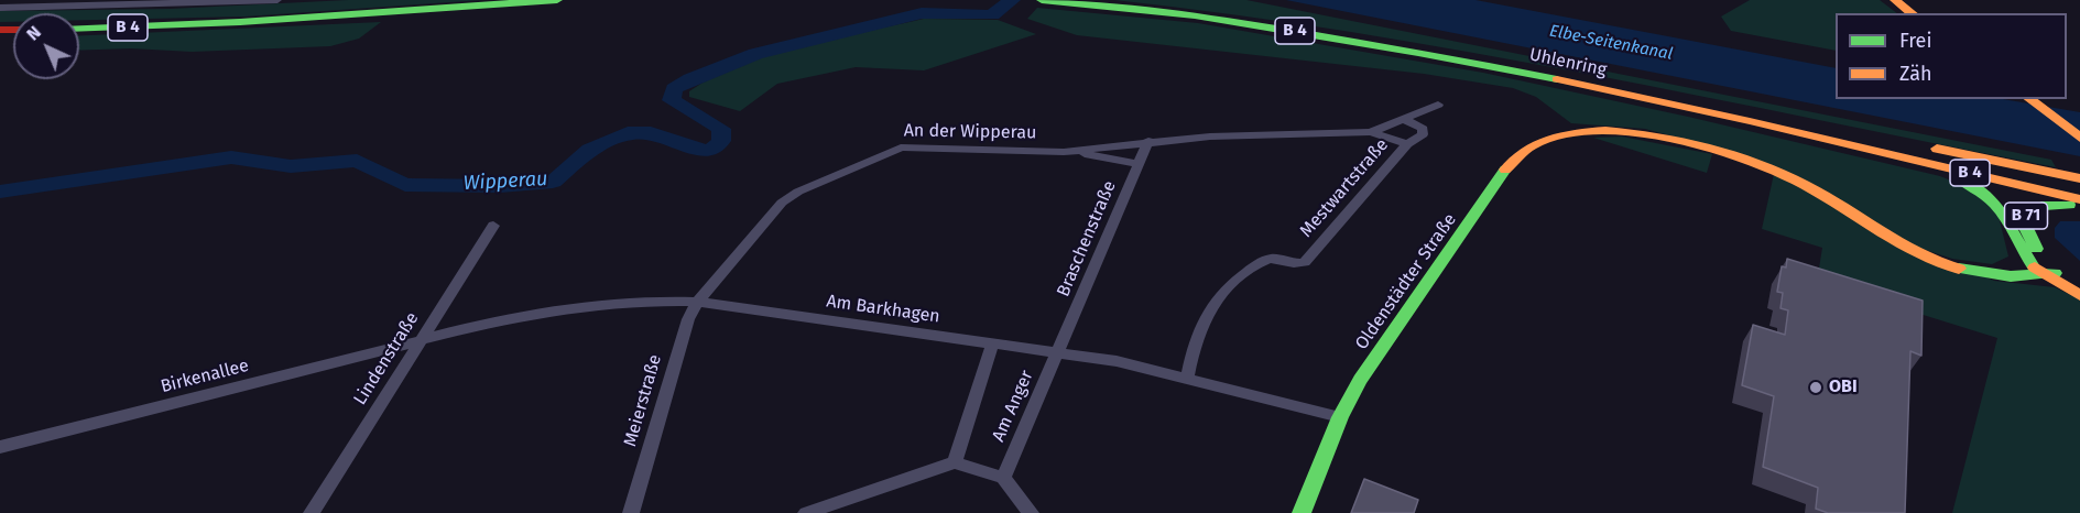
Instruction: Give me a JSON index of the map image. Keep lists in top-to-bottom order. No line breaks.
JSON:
{"streets":{"main road":["B 4","Uhlenring","B 71","Oldenstädter Straße"],"street":["An der Wipperau","Mestwartstraße","Braschenstraße","Am Barkhagen","Lindenstraße","Birkenallee","Meierstraße","Am Anger"]},"crossings":[["An der Wipperau","Mestwartstraße"],["An der Wipperau","Braschenstraße"],["An der Wipperau","Am Barkhagen"],["An der Wipperau","Meierstraße"],["Mestwartstraße","Am Barkhagen"],["B 71","Oldenstädter Straße"],["Braschenstraße","Am Barkhagen"],["Braschenstraße","Am Anger"],["Oldenstädter Straße","Am Barkhagen"],["Am Barkhagen","Lindenstraße"],["Am Barkhagen","Birkenallee"],["Am Barkhagen","Meierstraße"],["Am Barkhagen","Am Anger"],["Lindenstraße","Birkenallee"]],"water":["Elbe-Seitenkanal","Wipperau"],"places":["OBI"],"legend":["Frei","Zäh"],"north":"top left"}
